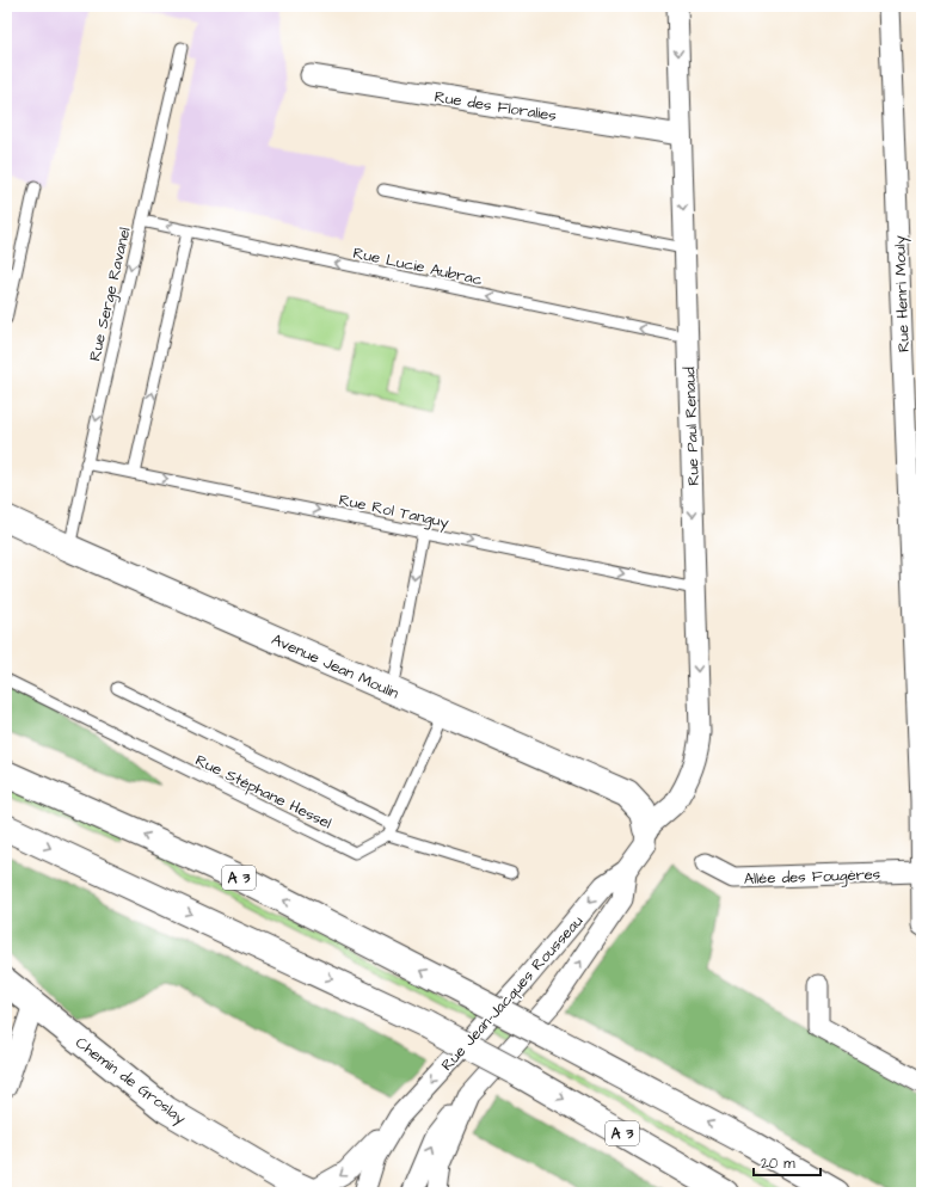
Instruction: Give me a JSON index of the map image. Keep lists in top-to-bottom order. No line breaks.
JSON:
{"streets":{"main road":["Avenue Jean Moulin","A 3","Chemin de Groslay"],"street":["Rue des Floralies","Rue Henri Mouly","Rue Paul Renaud","Allée des Fougères","Rue Jean-Jacques Rousseau"],"lane":["Rue Lucie Aubrac","Rue Serge Ravanel","Rue Rol Tanguy","Rue Stéphane Hessel"]},"crossings":[["Rue des Floralies","Rue Paul Renaud"],["Rue Lucie Aubrac","Rue Serge Ravanel"],["Rue Lucie Aubrac","Rue Paul Renaud"],["Rue Serge Ravanel","Rue Rol Tanguy"],["Rue Serge Ravanel","Avenue Jean Moulin"],["Rue Henri Mouly","Allée des Fougères"],["Rue Paul Renaud","Rue Rol Tanguy"],["Rue Paul Renaud","Avenue Jean Moulin"],["Rue Paul Renaud","Rue Jean-Jacques Rousseau"],["Avenue Jean Moulin","Rue Jean-Jacques Rousseau"],["Rue Jean-Jacques Rousseau","Chemin de Groslay"]],"one_way":["Rue Paul Renaud","Rue Rol Tanguy"],"scale_bar":"20 m"}
